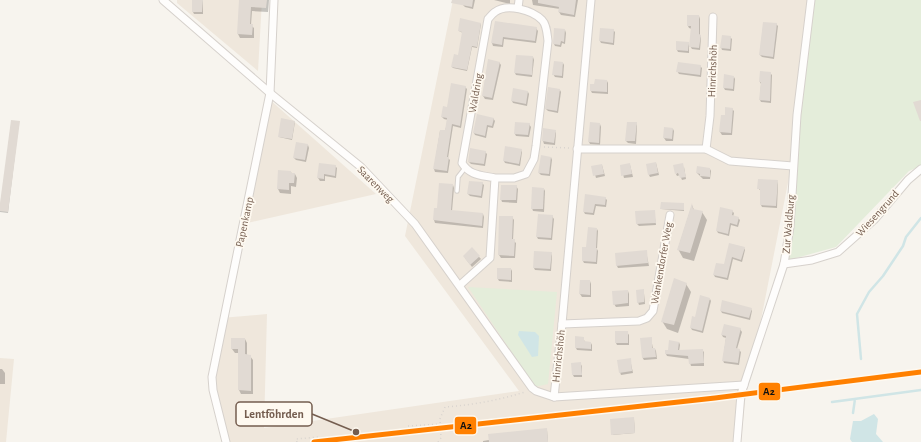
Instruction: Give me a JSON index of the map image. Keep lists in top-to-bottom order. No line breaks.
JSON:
{"streets":{"street":["Hinrichshöh","Waldring","Saarenweg","Wiesengrund","Papenkamp","Zur Waldburg","Wankendorfer Weg"]},"crossings":[["Hinrichshöh","Zur Waldburg"],["Hinrichshöh","Wankendorfer Weg"],["Saarenweg","Papenkamp"],["Wiesengrund","Zur Waldburg"]],"places":["Lentföhrden"],"lines":["transit line A2"]}
